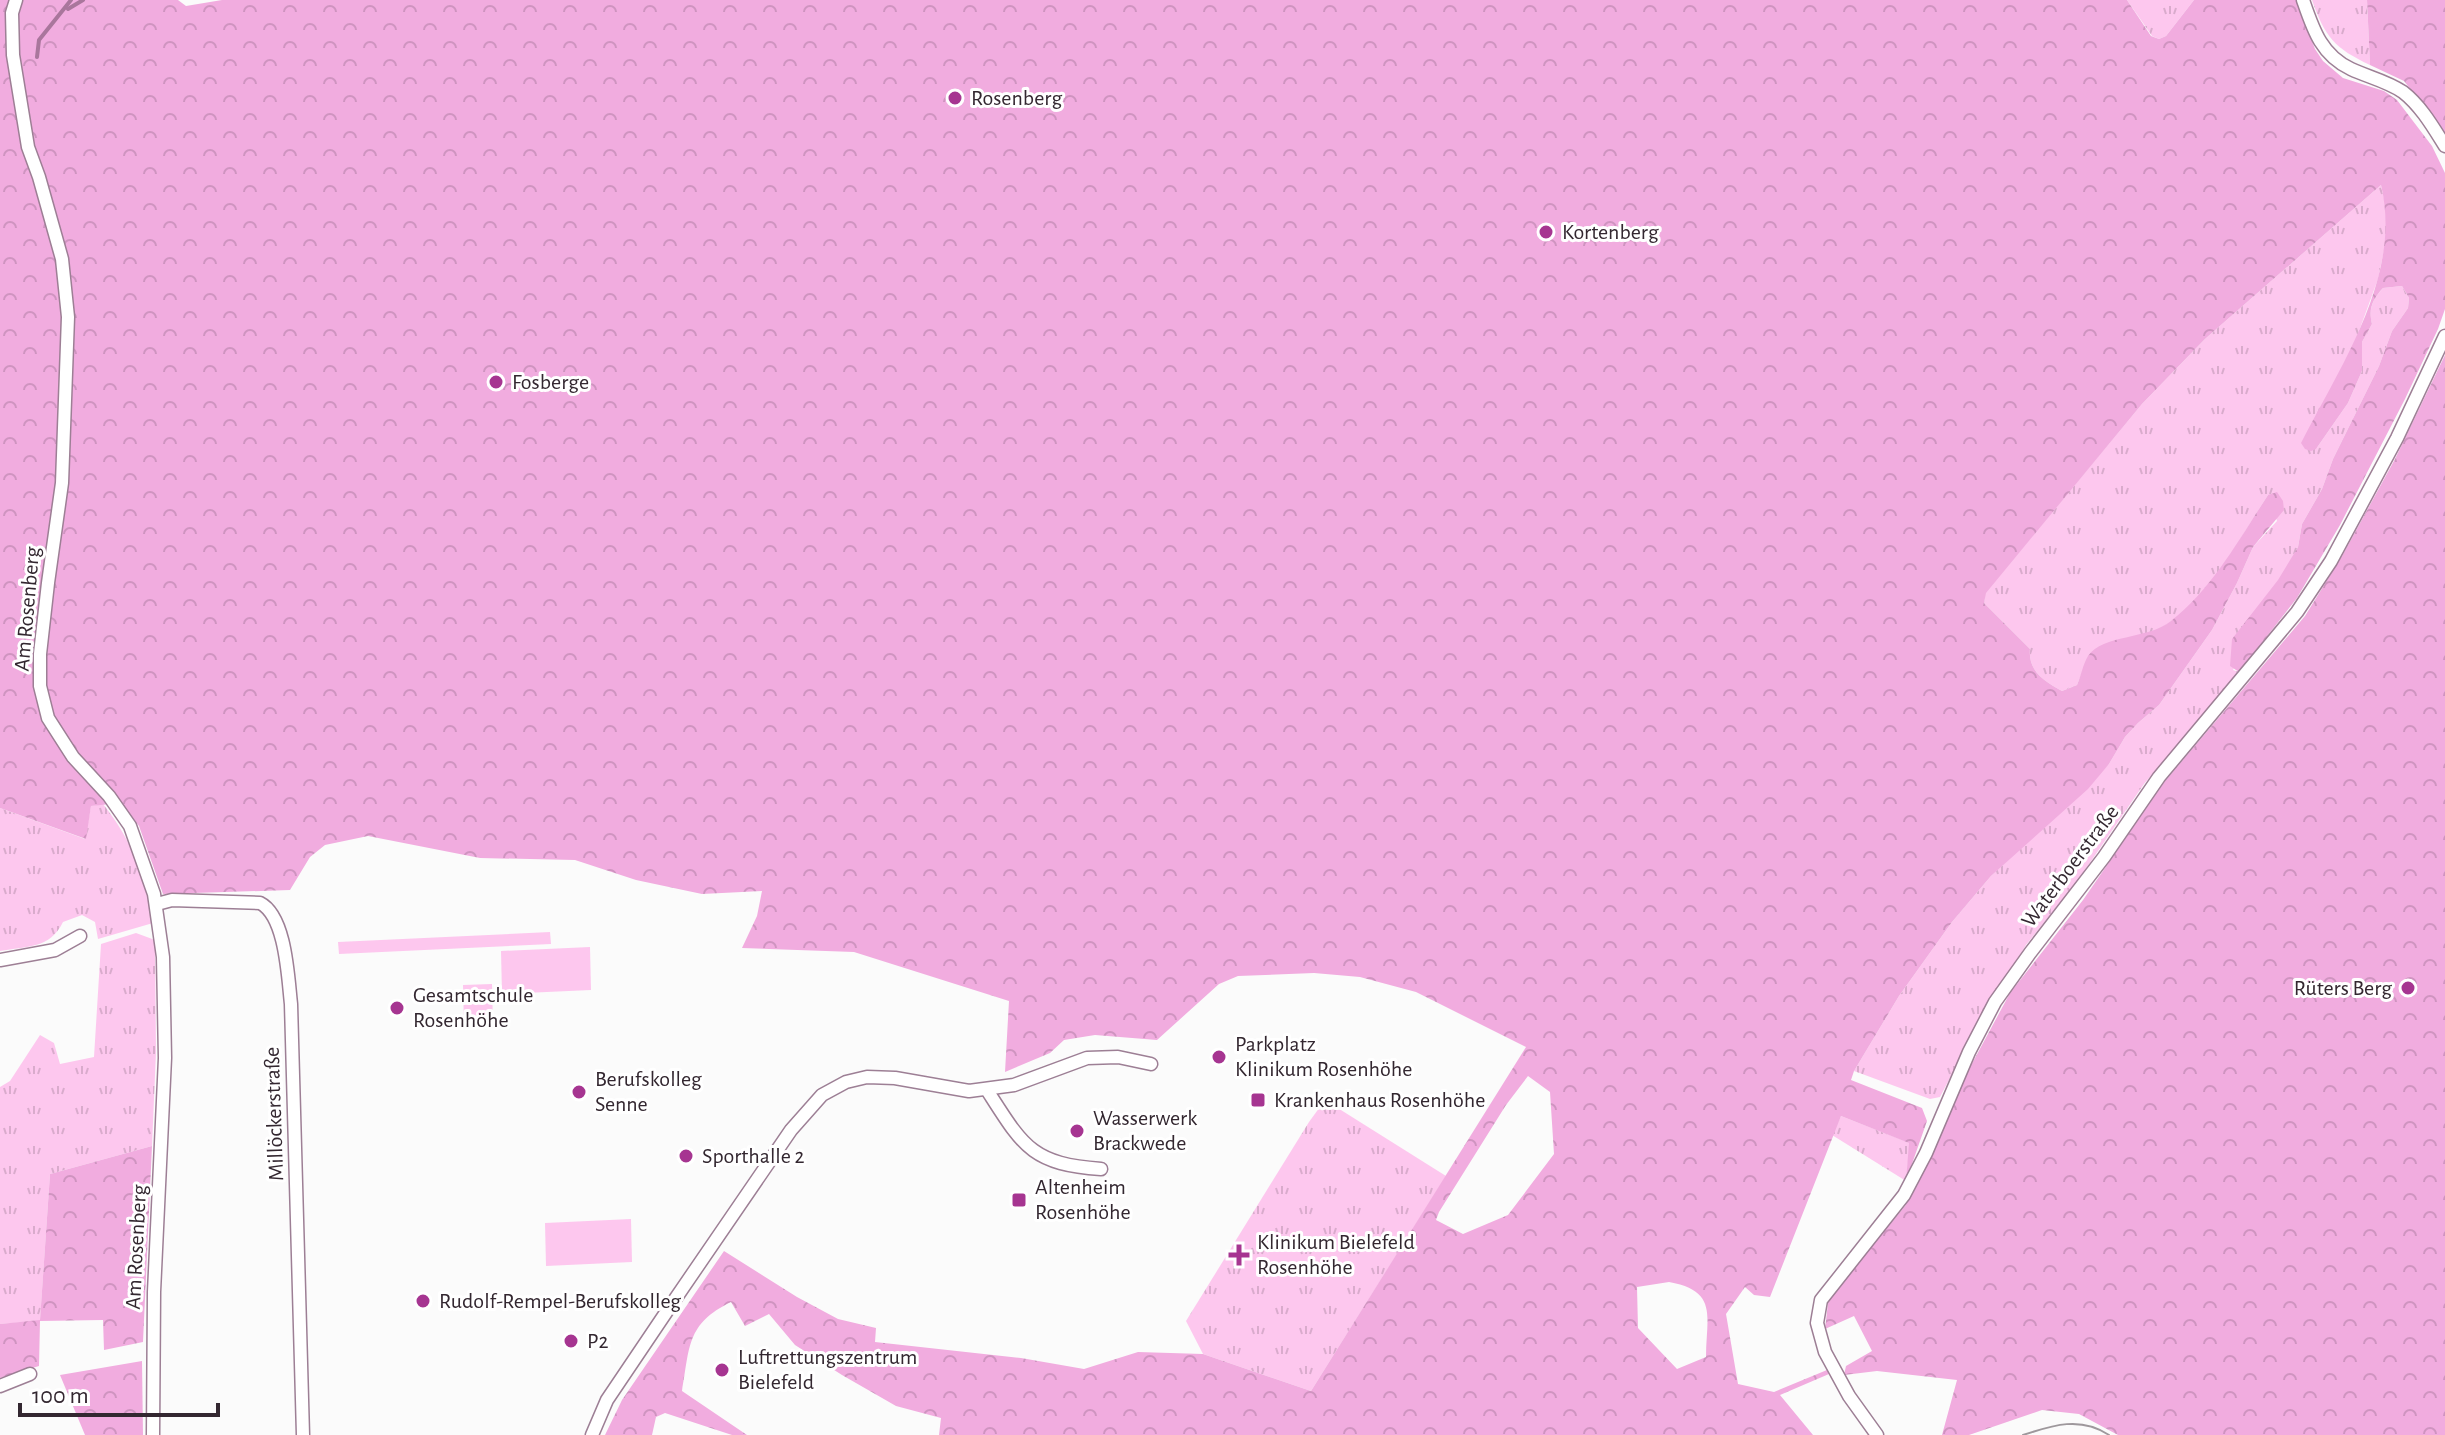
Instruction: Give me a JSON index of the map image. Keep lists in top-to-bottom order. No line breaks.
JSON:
{"streets":{"street":["Am Rosenberg","Waterboerstraße","Millöckerstraße"]},"crossings":[["Am Rosenberg","Millöckerstraße"]],"places":{"other":["Rosenberg","Kortenberg","Fosberge","Rüters Berg","Gesamtschule Rosenhöhe","Parkplatz Klinikum Rosenhöhe","Berufskolleg Senne","Wasserwerk Brackwede","Sporthalle 2","Rudolf-Rempel-Berufskolleg","P2","Luftrettungszentrum Bielefeld"],"transit":["Krankenhaus Rosenhöhe","Altenheim Rosenhöhe"],"health":["Klinikum Bielefeld Rosenhöhe"]},"scale_bar":"100 m"}
